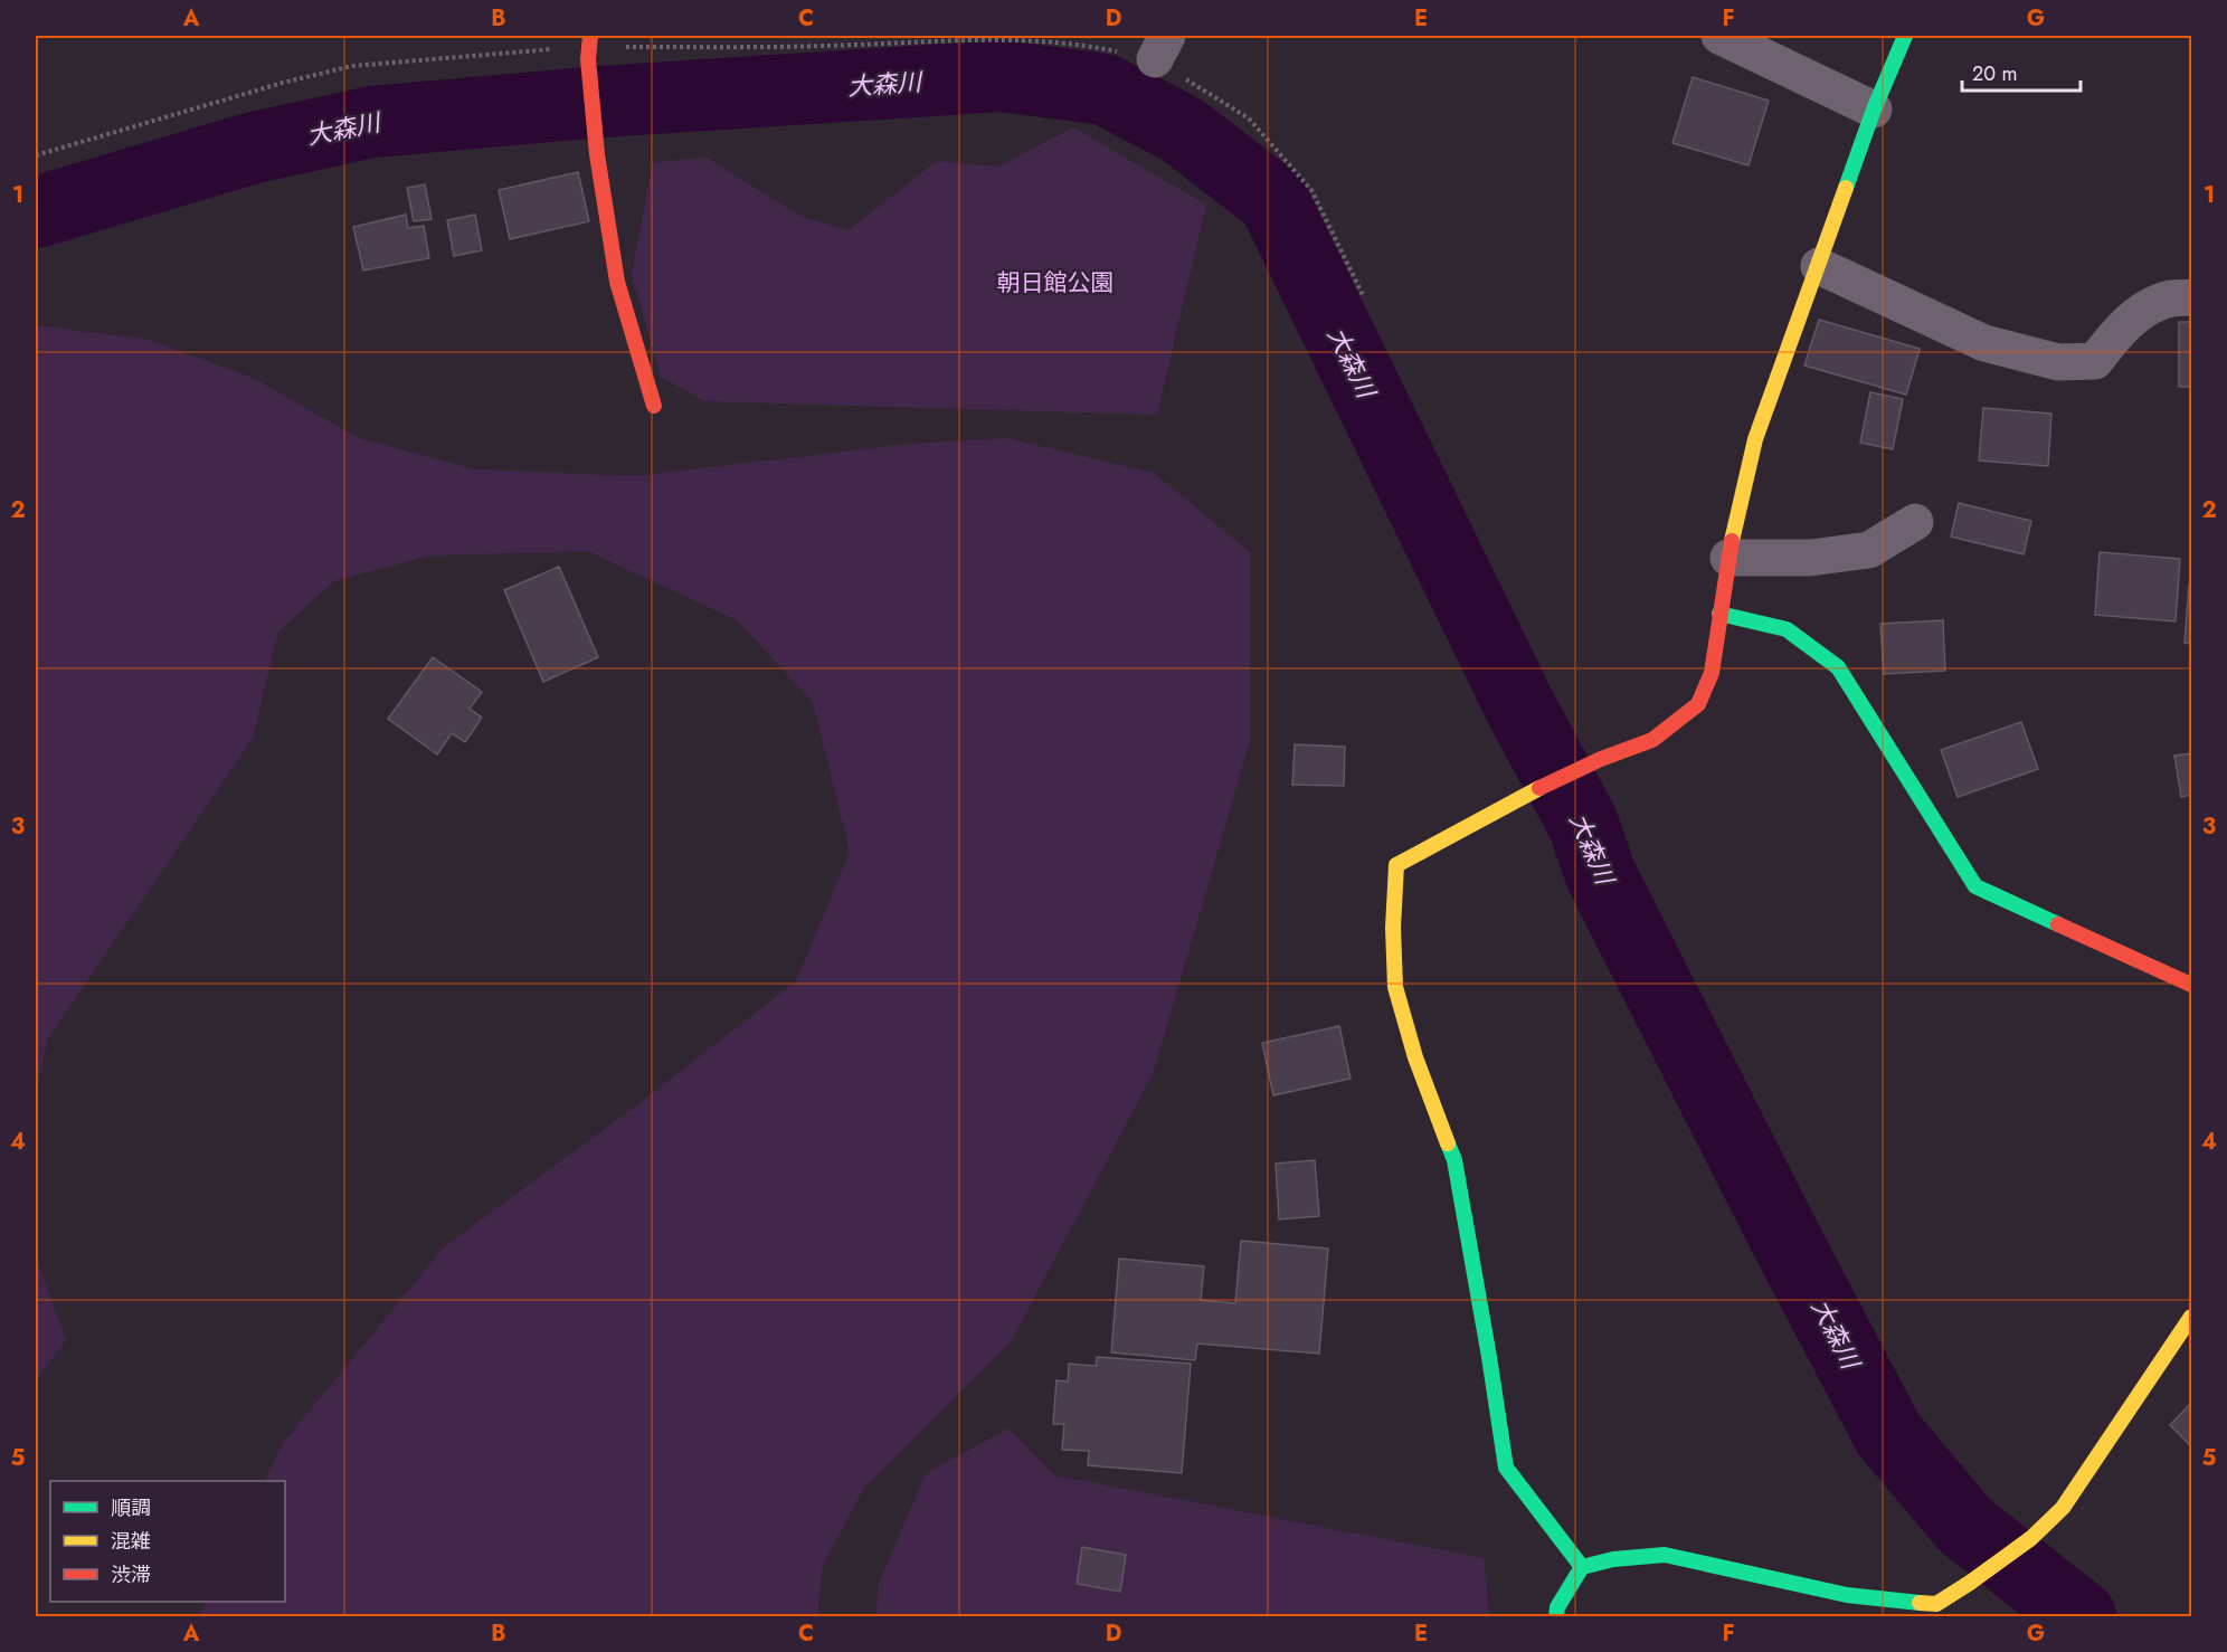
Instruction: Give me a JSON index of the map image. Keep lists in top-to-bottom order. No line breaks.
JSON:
{"water":["大森川"],"parks":["朝日館公園"],"legend":["順調","混雑","渋滞"],"scale_bar":"20 m","grid":{"columns":["A","B","C","D","E","F","G"],"rows":["1","2","3","4","5"]}}
